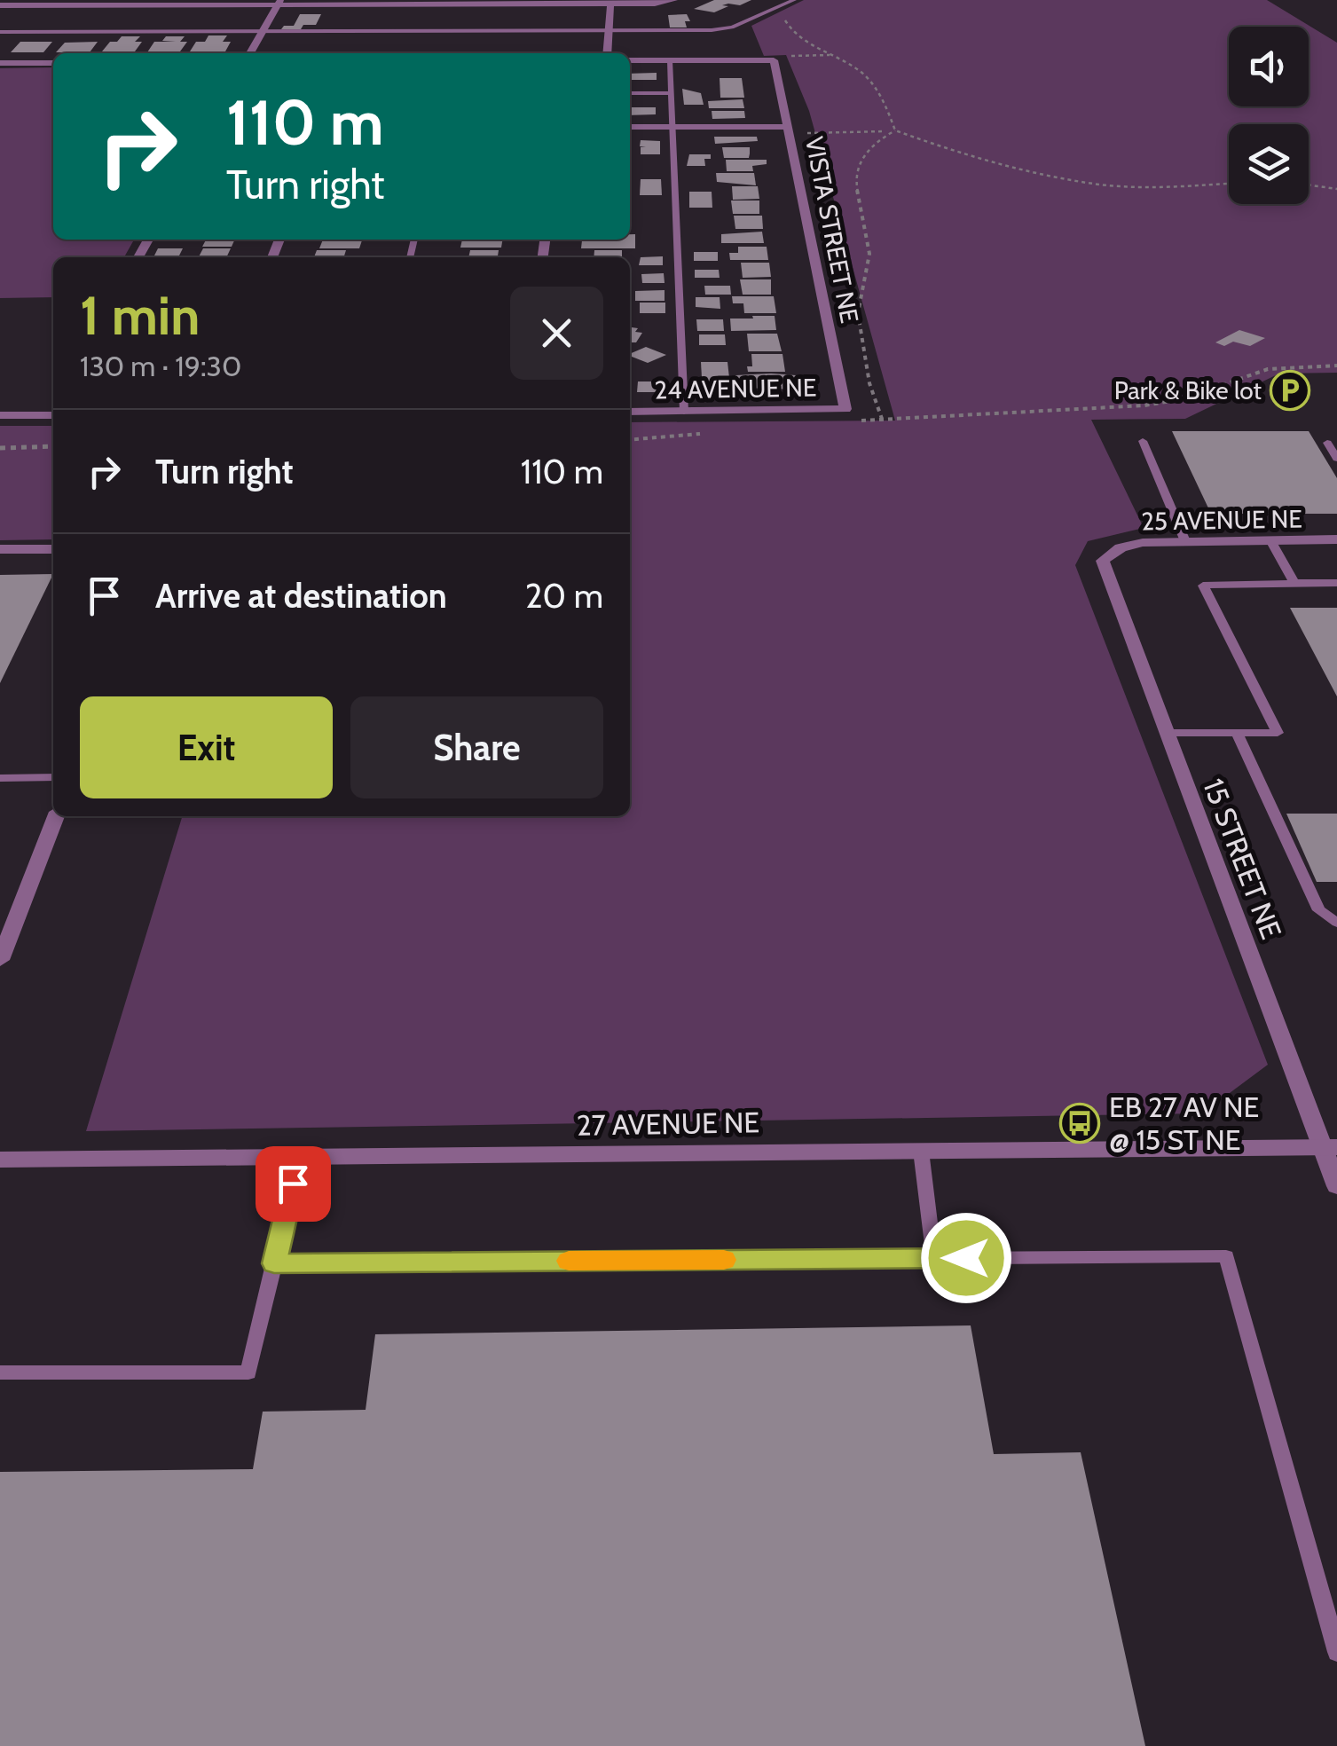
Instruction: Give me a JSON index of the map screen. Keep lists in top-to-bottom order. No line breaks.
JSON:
{"streets":{"street":["VISTA STREET NE","24 AVENUE NE","25 AVENUE NE","15 STREET NE","27 AVENUE NE"]},"crossings":[["VISTA STREET NE","24 AVENUE NE"],["25 AVENUE NE","15 STREET NE"],["15 STREET NE","27 AVENUE NE"]],"places":{"parking":["Park & Bike lot"],"bus stop":["EB 27 AV NE @ 15 ST NE"]},"page":{"turn":["110 m","Turn right"],"heading":["1 min","130 m · 19:30"],"list":[{"name":"Turn right","value":"110 m"},{"name":"Arrive at destination","value":"20 m"}],"buttons":["Exit","Share"]}}
